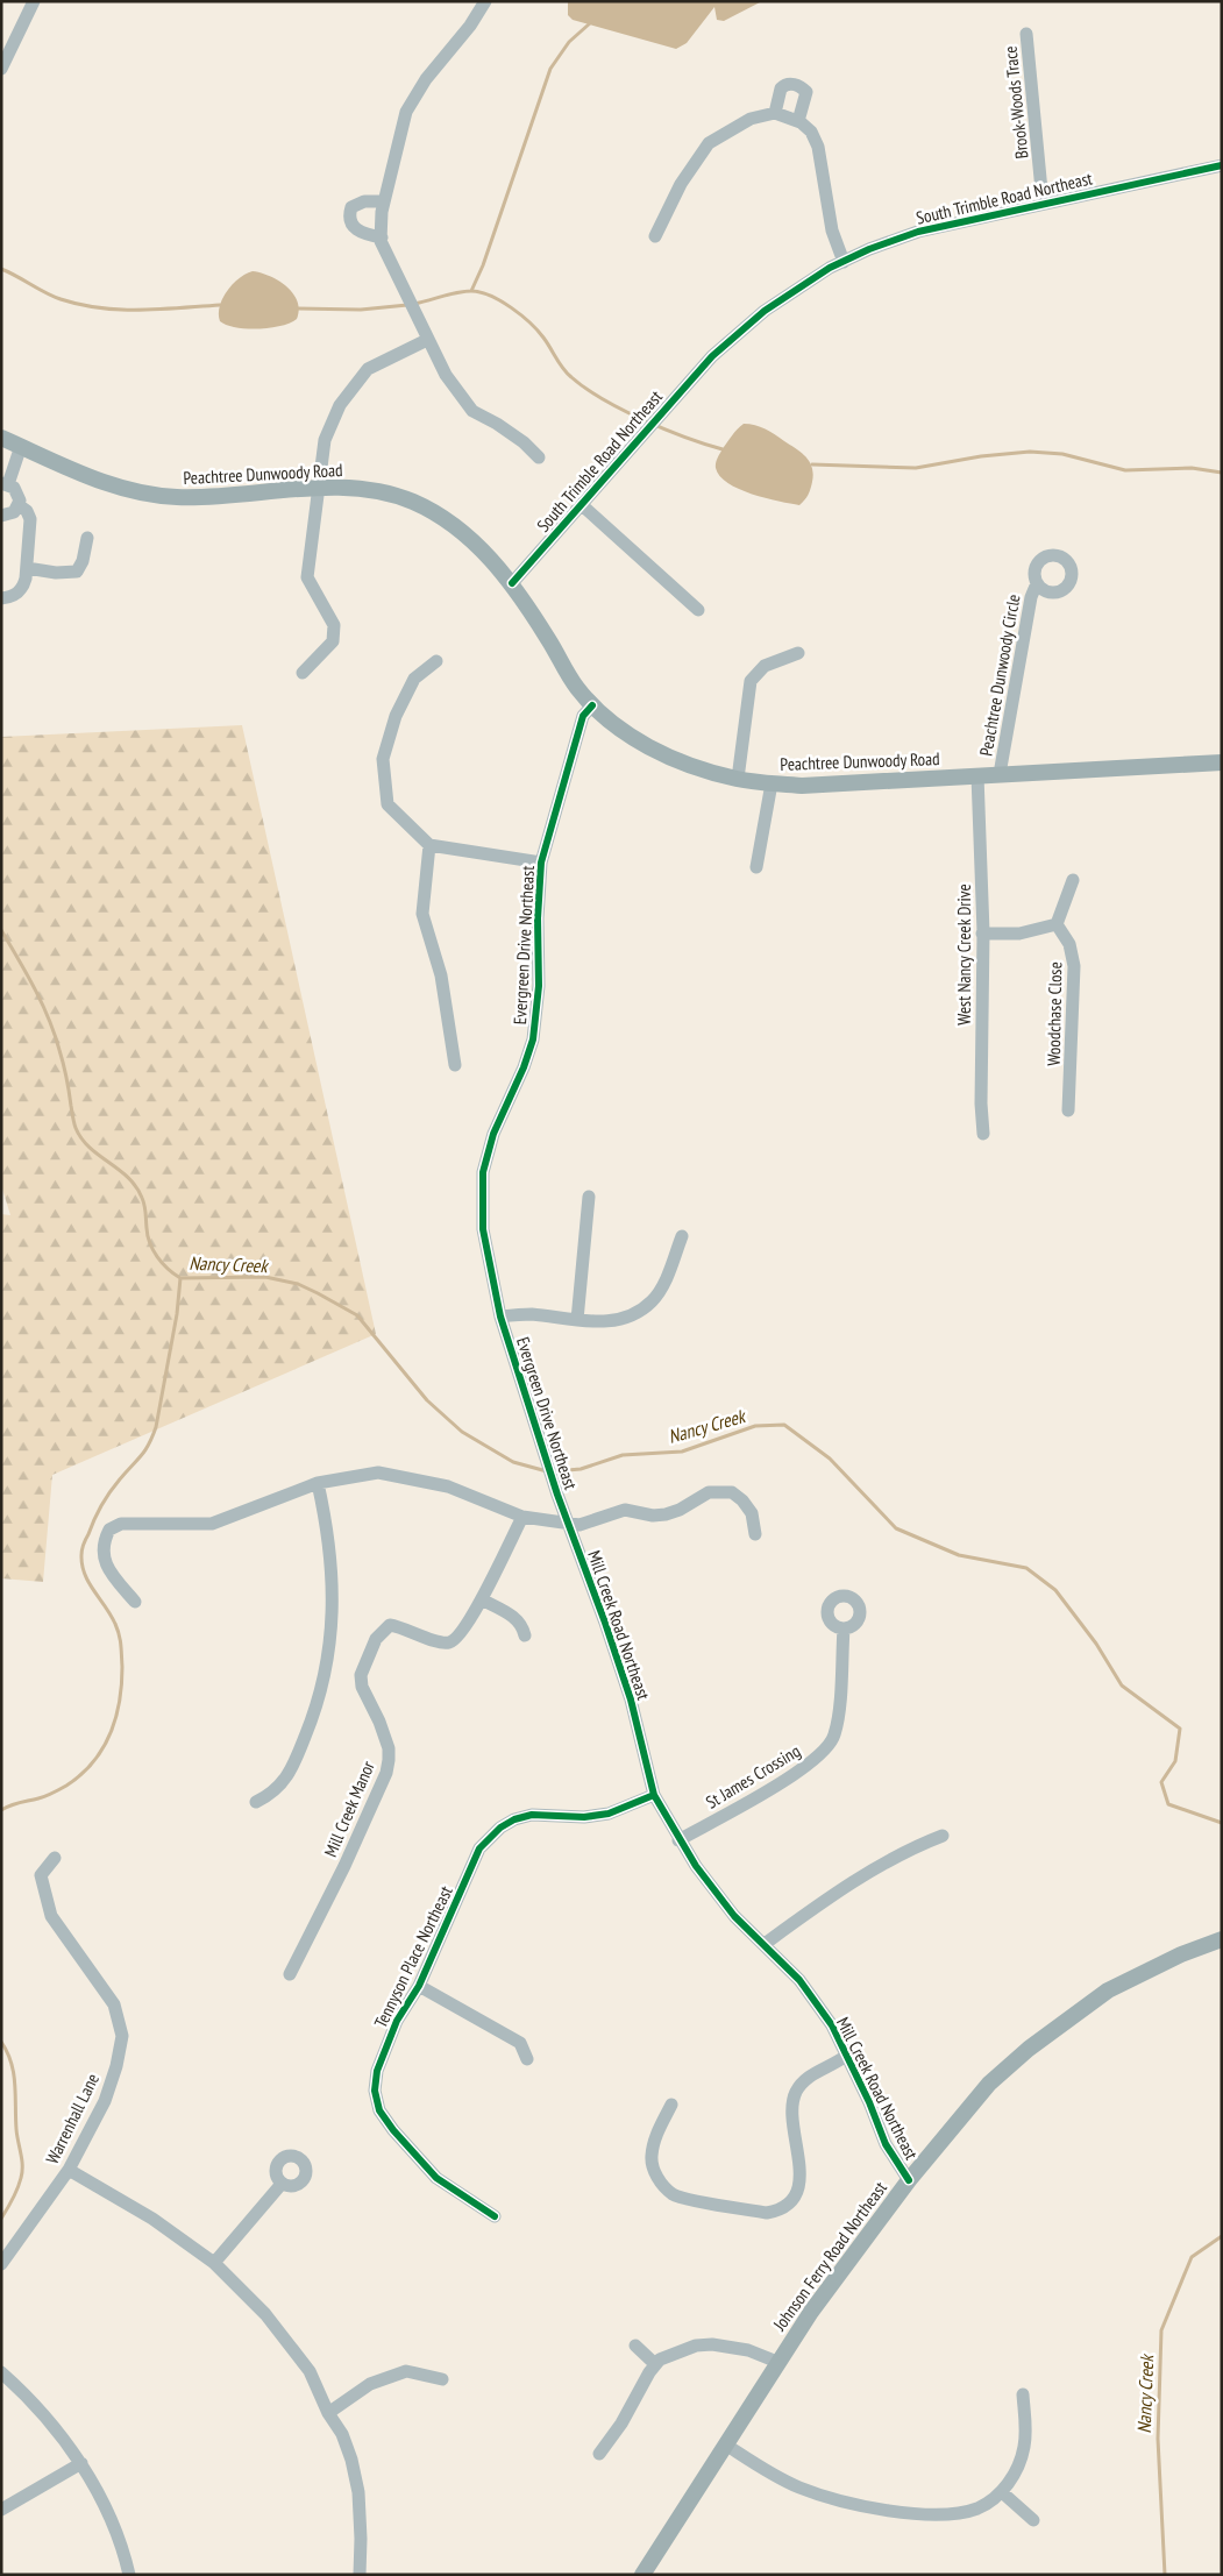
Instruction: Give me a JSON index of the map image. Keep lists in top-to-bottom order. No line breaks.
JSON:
{"streets":{"main road":["Peachtree Dunwoody Road","Johnson Ferry Road Northeast"],"street":["Brook-Woods Trace","South Trimble Road Northeast","Peachtree Dunwoody Circle","Evergreen Drive Northeast","West Nancy Creek Drive","Woodchase Close","Mill Creek Road Northeast","St James Crossing","Mill Creek Manor","Tennyson Place Northeast","Warrenhall Lane"]},"crossings":[["Brook-Woods Trace","South Trimble Road Northeast"],["South Trimble Road Northeast","Peachtree Dunwoody Road"],["Peachtree Dunwoody Road","Peachtree Dunwoody Circle"],["Peachtree Dunwoody Road","Evergreen Drive Northeast"],["Peachtree Dunwoody Road","West Nancy Creek Drive"],["Evergreen Drive Northeast","Mill Creek Road Northeast"],["Mill Creek Road Northeast","St James Crossing"],["Mill Creek Road Northeast","Tennyson Place Northeast"],["Mill Creek Road Northeast","Johnson Ferry Road Northeast"]],"water":["Nancy Creek"]}
